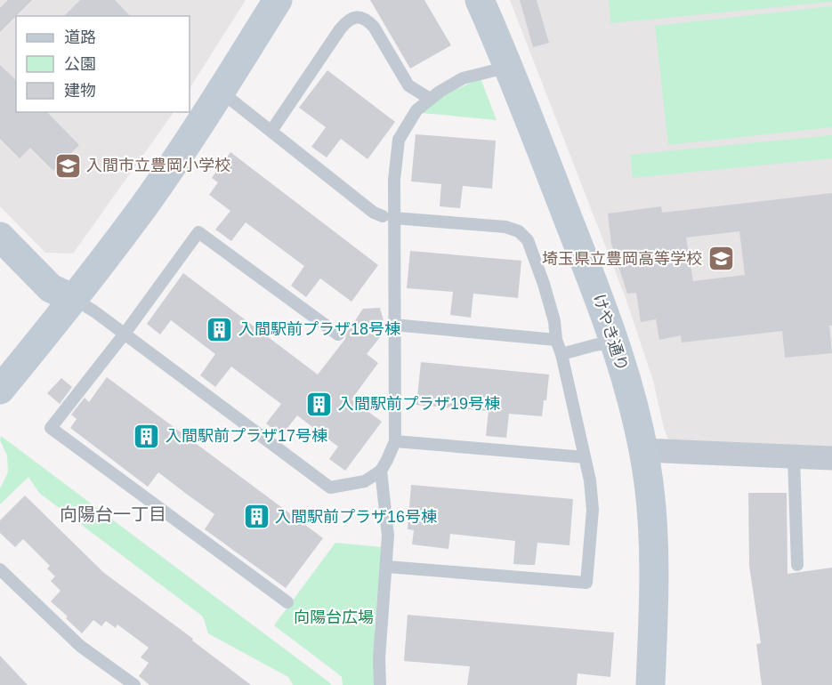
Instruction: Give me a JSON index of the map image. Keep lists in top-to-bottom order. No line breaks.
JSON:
{"streets":{"street":["けやき通り"]},"districts":["向陽台一丁目"],"parks":["向陽台広場"],"places":{"school or university":["入間市立豊岡小学校","埼玉県立豊岡高等学校"],"building":["入間駅前プラザ18号棟","入間駅前プラザ19号棟","入間駅前プラザ17号棟","入間駅前プラザ16号棟"]},"legend":["道路","公園","建物"]}
